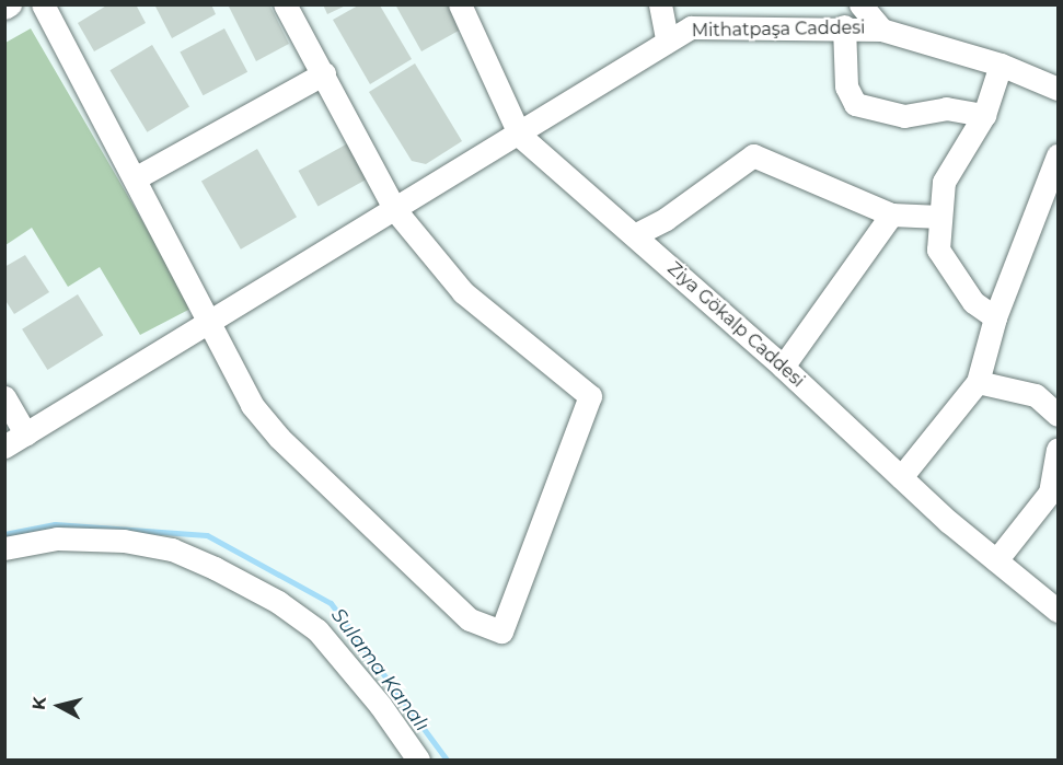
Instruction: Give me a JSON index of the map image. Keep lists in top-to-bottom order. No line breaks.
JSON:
{"streets":{"street":["Mithatpaşa Caddesi","Ziya Gökalp Caddesi"]},"crossings":[["Mithatpaşa Caddesi","Ziya Gökalp Caddesi"]],"water":["Sulama Kanalı"],"north":"left"}
